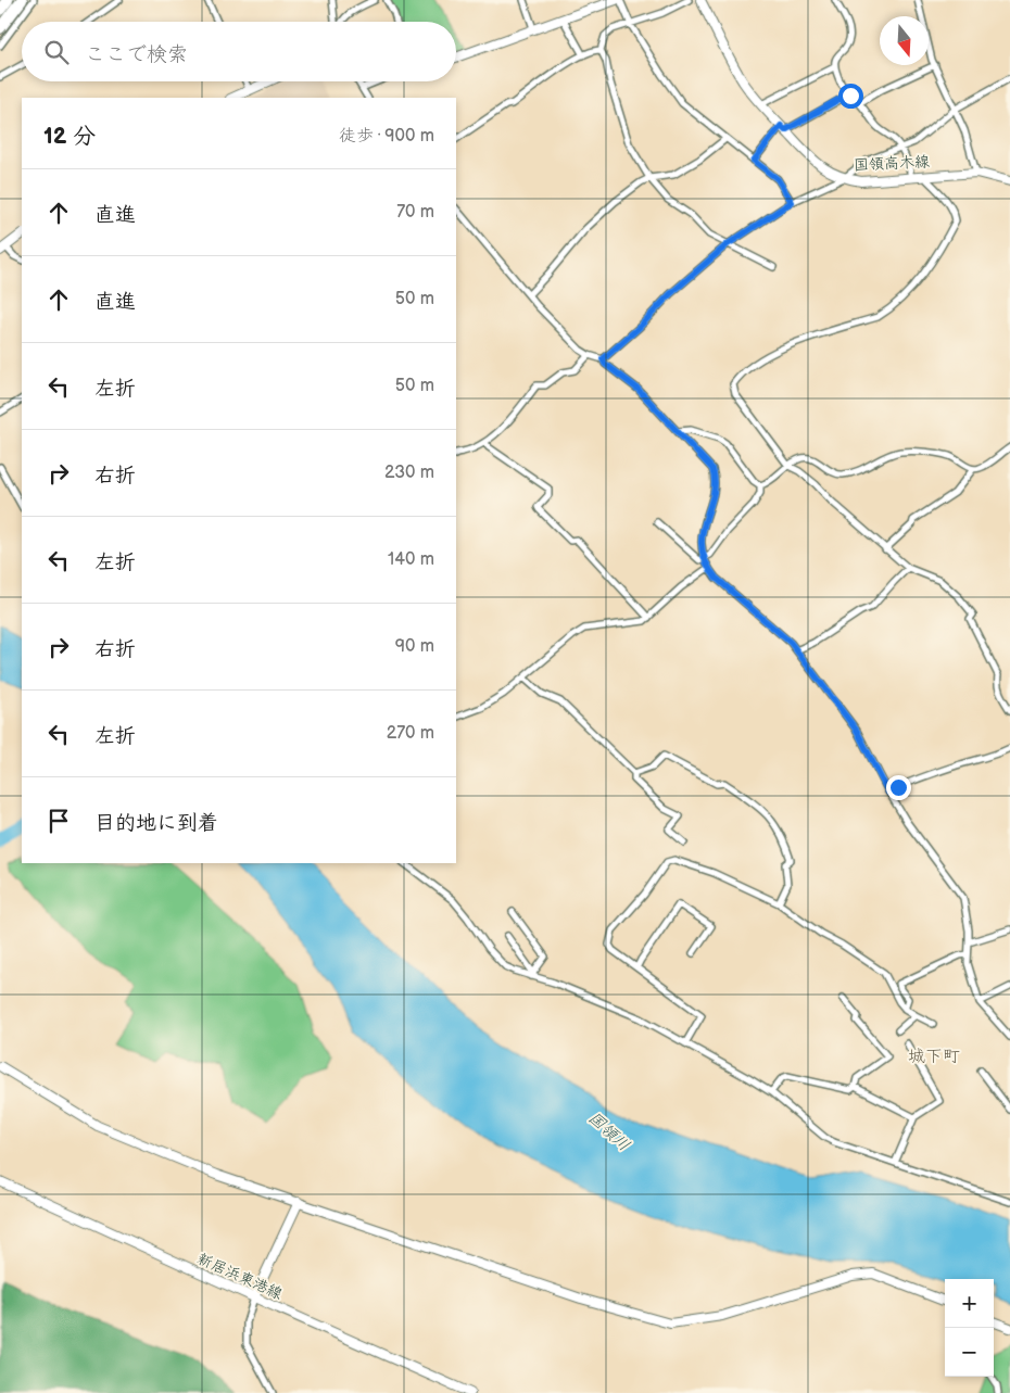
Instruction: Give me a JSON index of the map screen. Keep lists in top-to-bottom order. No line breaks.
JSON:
{"streets":{"main road":["国領高木線","新居浜東港線"]},"districts":["城下町"],"water":["国領川"],"north":"bottom","page":{"search":"ここで検索","heading":["12 分","徒歩 · 900 m"],"list":[["直進","70 m"],["直進","50 m"],["左折","50 m"],["右折","230 m"],["左折","140 m"],["右折","90 m"],["左折","270 m"],"目的地に到着"],"map_buttons":["+","−"]}}
